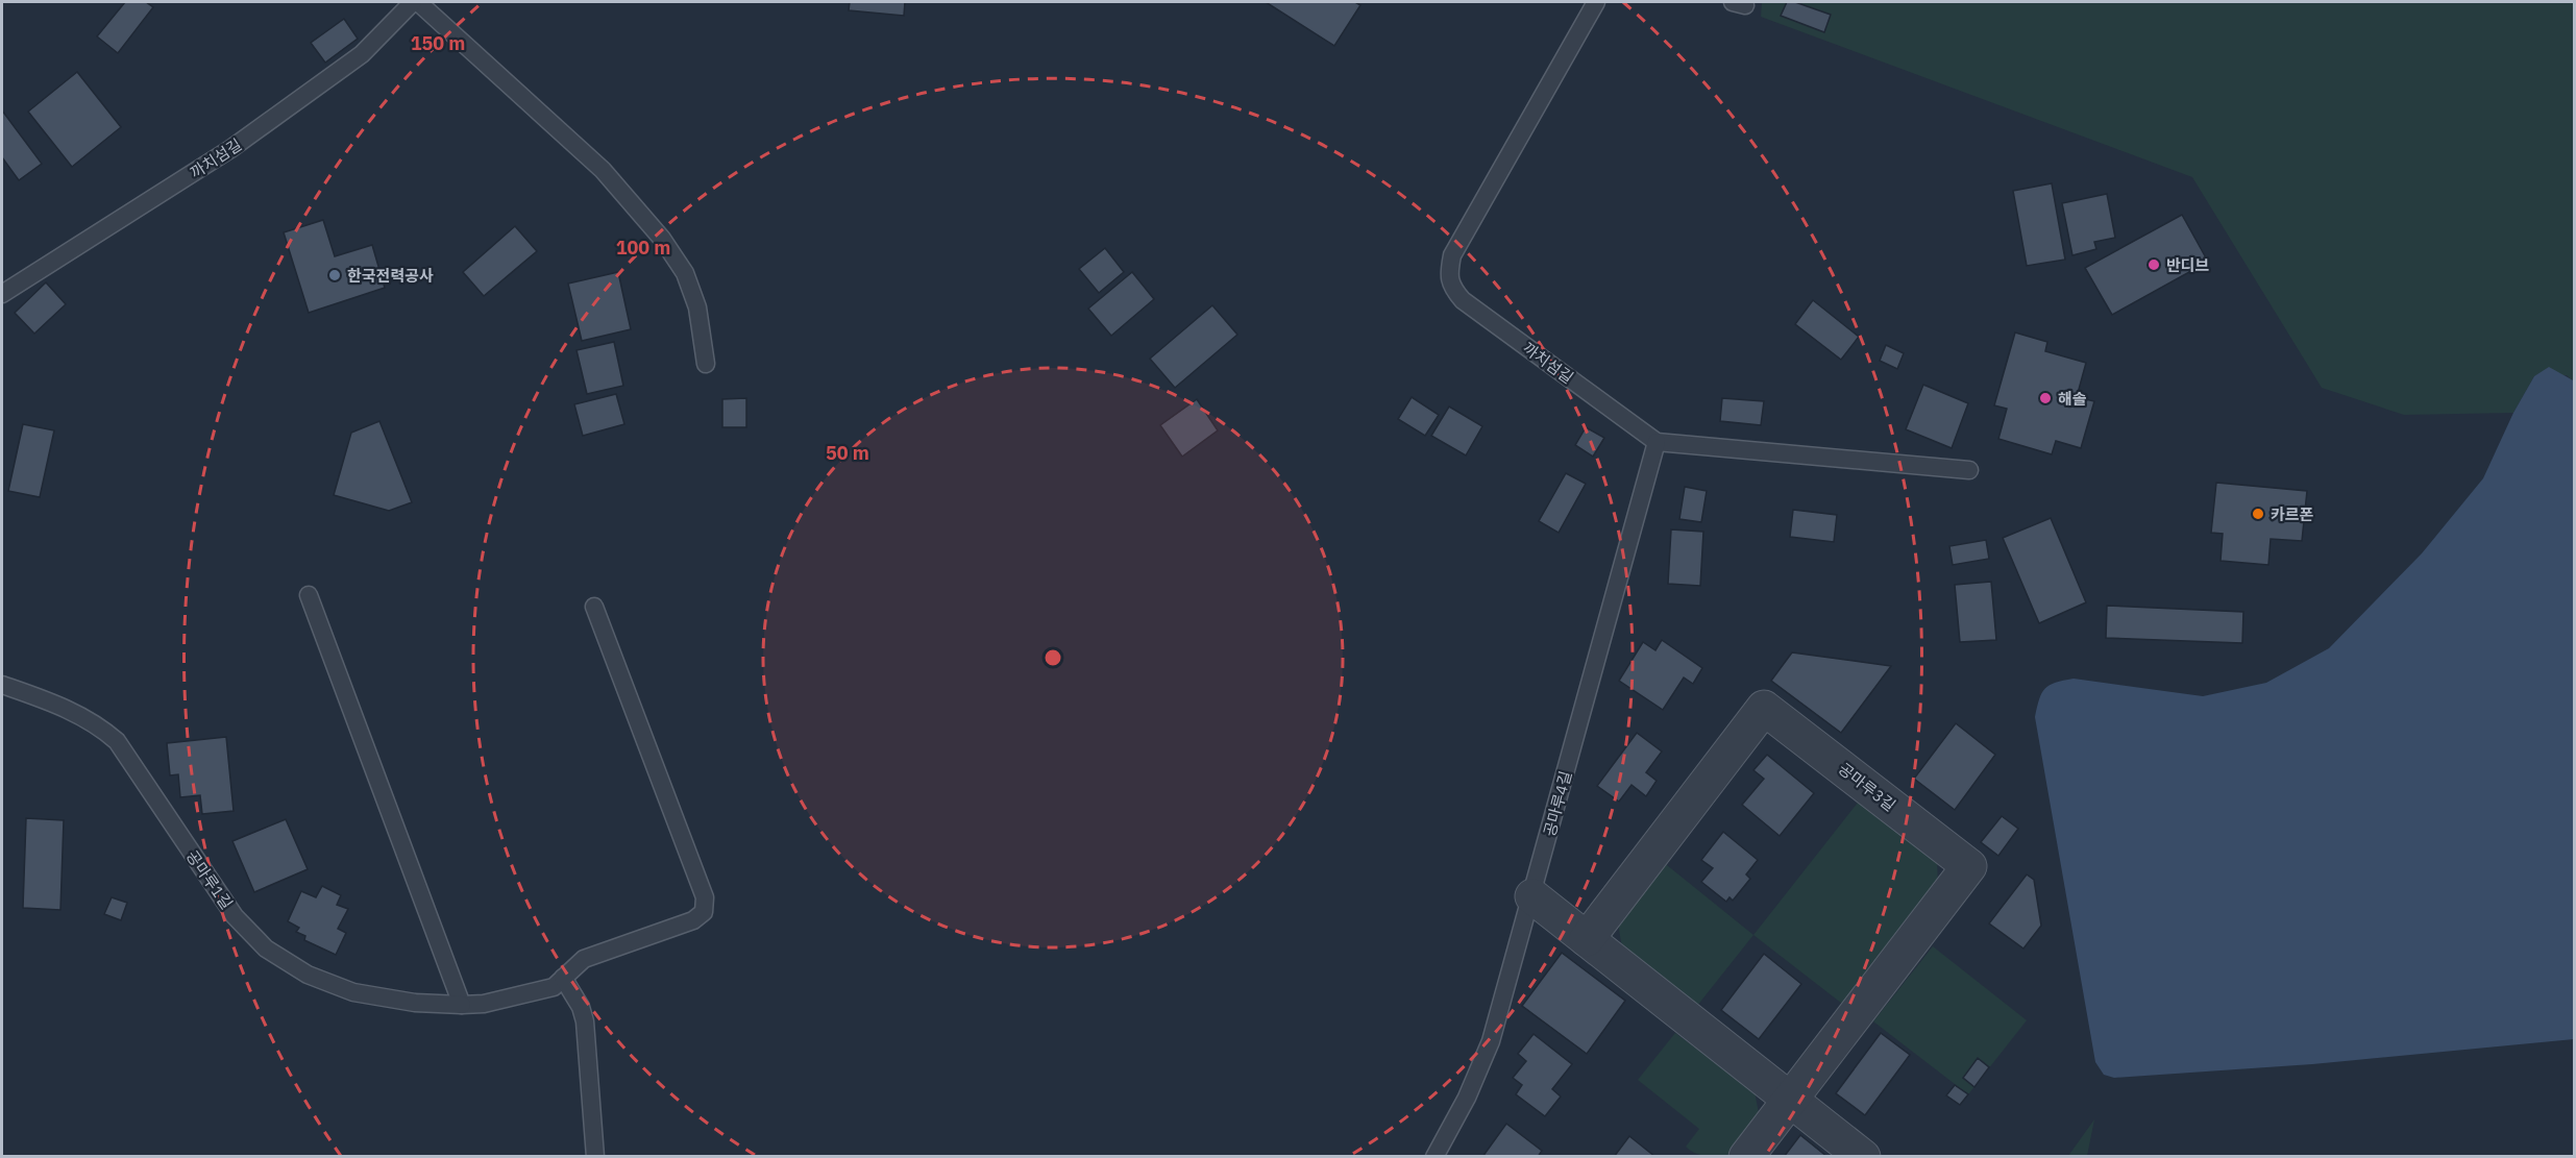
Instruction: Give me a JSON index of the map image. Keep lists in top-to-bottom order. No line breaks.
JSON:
{"streets":{"street":["공마루3길"],"lane":["까치섬길","공마루4길","공마루1길"]},"crossings":[["까치섬길","공마루4길"]],"places":["반디브","한국전력공사","해솔","카르폰"],"rings":["150 m","100 m","50 m"]}
